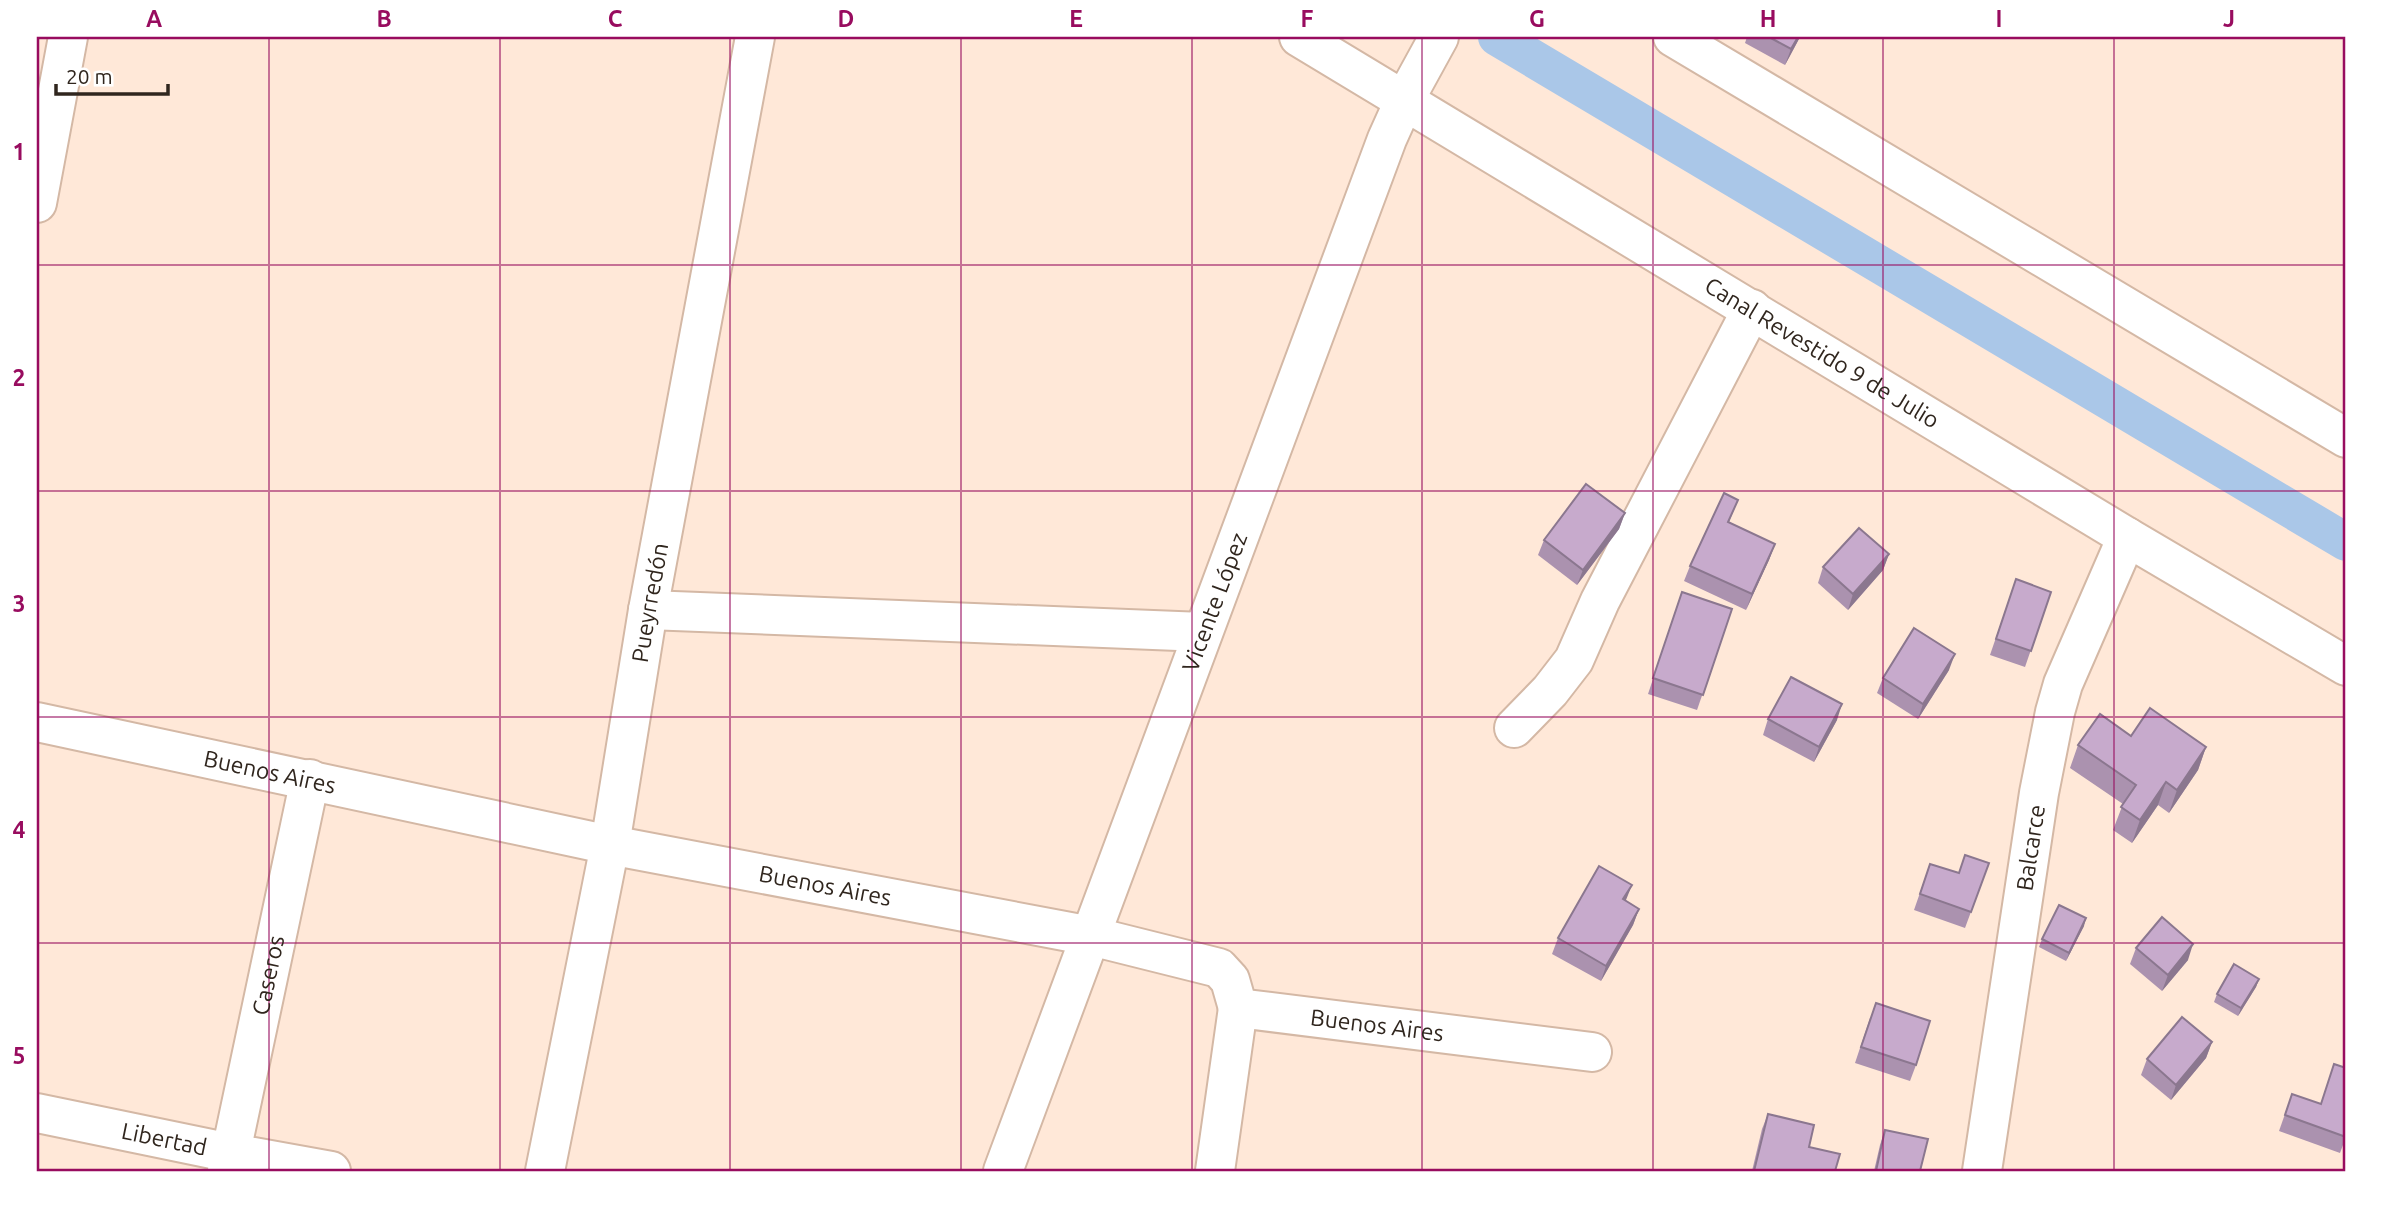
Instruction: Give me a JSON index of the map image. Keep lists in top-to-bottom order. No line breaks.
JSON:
{"streets":{"street":["Canal Revestido 9 de Julio","Vicente López","Pueyrredón","Buenos Aires","Balcarce","Caseros","Libertad"]},"crossings":[["Canal Revestido 9 de Julio","Vicente López"],["Canal Revestido 9 de Julio","Balcarce"],["Vicente López","Buenos Aires"],["Pueyrredón","Buenos Aires"],["Buenos Aires","Caseros"],["Caseros","Libertad"]],"scale_bar":"20 m","grid":{"columns":["A","B","C","D","E","F","G","H","I","J"],"rows":["1","2","3","4","5"]}}
